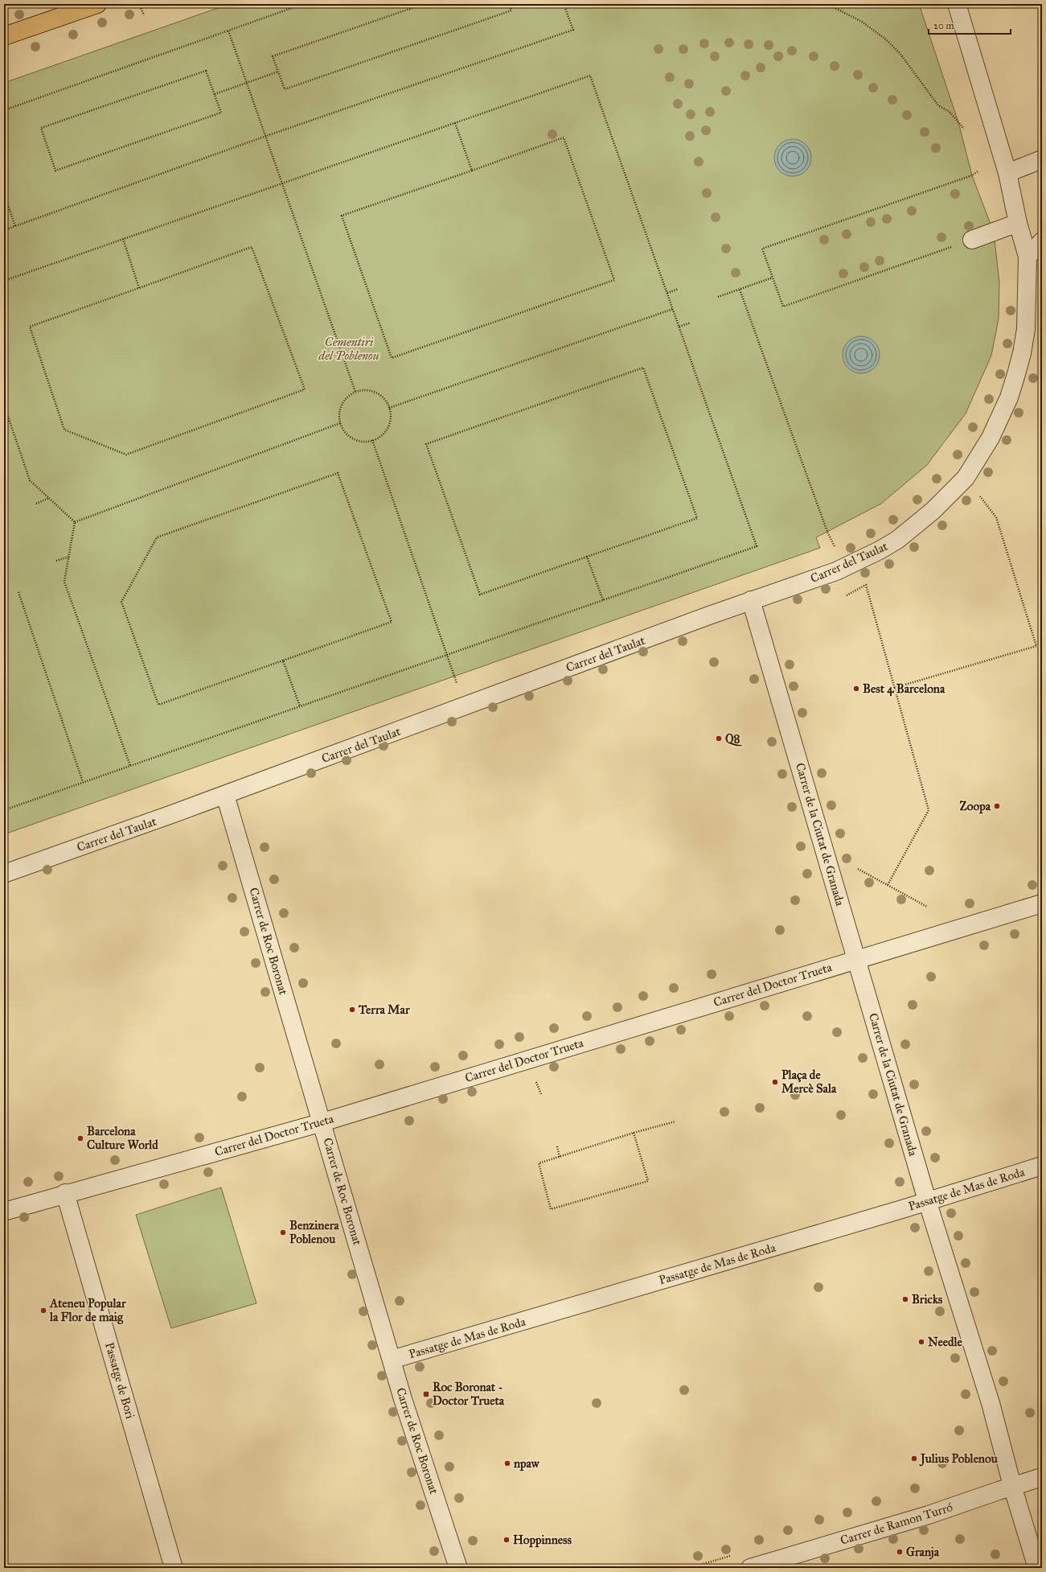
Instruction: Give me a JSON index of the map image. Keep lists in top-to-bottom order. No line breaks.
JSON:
{"streets":{"street":["Carrer del Taulat","Carrer de la Ciutat de Granada","Carrer de Roc Boronat","Carrer del Doctor Trueta","Passatge de Mas de Roda","Passatge de Bori","Carrer de Ramon Turró"]},"crossings":[["Carrer del Taulat","Carrer de la Ciutat de Granada"],["Carrer del Taulat","Carrer de Roc Boronat"],["Carrer de la Ciutat de Granada","Carrer del Doctor Trueta"],["Carrer de la Ciutat de Granada","Passatge de Mas de Roda"],["Carrer de la Ciutat de Granada","Carrer de Ramon Turró"],["Carrer de Roc Boronat","Carrer del Doctor Trueta"],["Carrer de Roc Boronat","Passatge de Mas de Roda"],["Carrer del Doctor Trueta","Passatge de Bori"]],"parks":["Cementiri del Poblenou"],"places":{"other":["Best 4 Barcelona","Q8","Zoopa","Terra Mar","Plaça de Mercè Sala","Barcelona Culture World","Benzinera Poblenou","Bricks","Ateneu Popular la Flor de maig","Needle","Julius Poblenou","npaw","Hoppinness","Granja"],"transit":["Roc Boronat - Doctor Trueta"]},"scale_bar":"20 m"}
